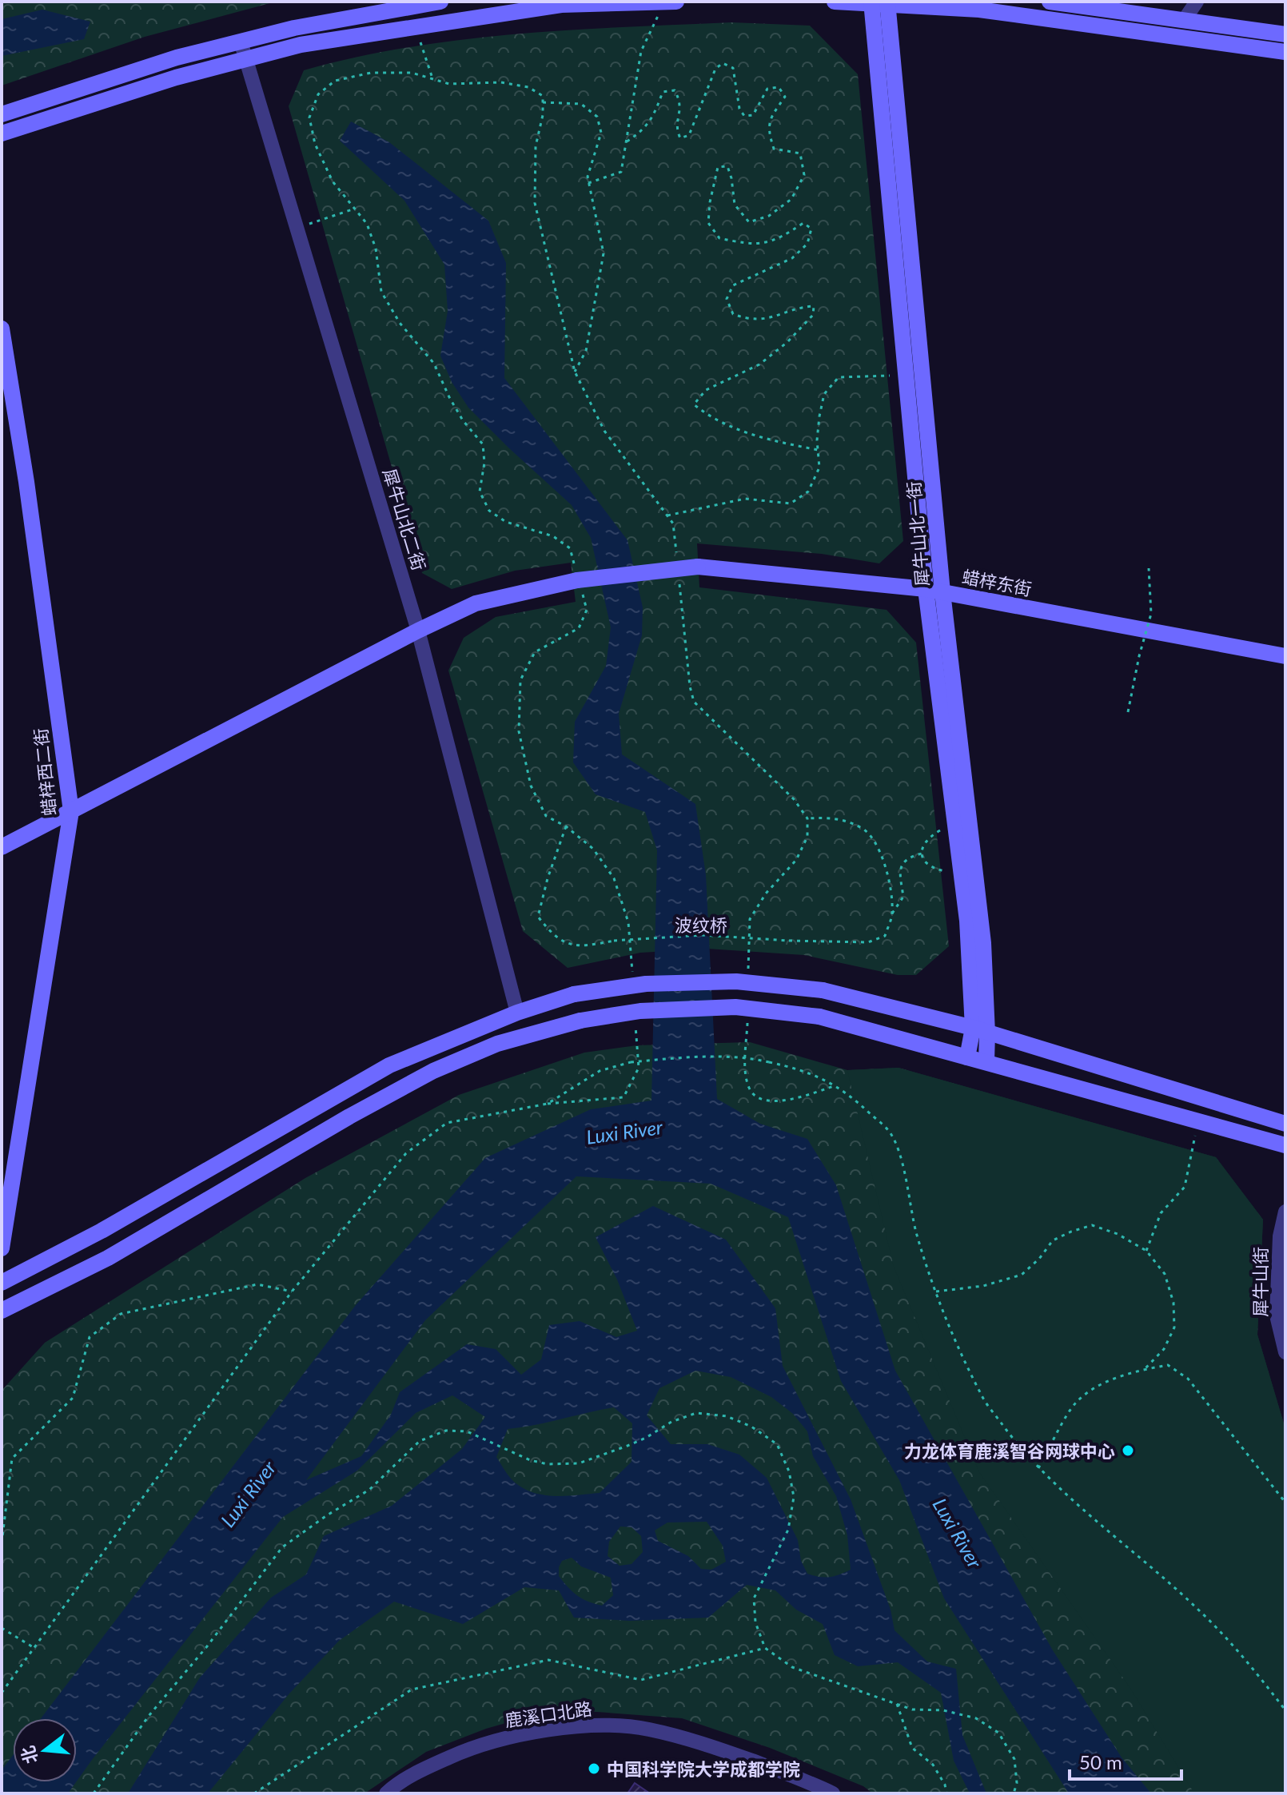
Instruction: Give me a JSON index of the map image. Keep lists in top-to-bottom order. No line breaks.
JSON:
{"streets":{"street":["犀牛山北二街","犀牛山北一街","蜡梓东街","蜡梓西二街","犀牛山街","鹿溪口北路"],"path":["波纹桥"]},"crossings":[["犀牛山北二街","蜡梓东街"],["犀牛山北一街","蜡梓东街"],["蜡梓东街","蜡梓西二街"]],"water":["Luxi River"],"places":["力龙体育鹿溪智谷网球中心","中国科学院大学成都学院"],"scale_bar":"50 m","north":"left"}
